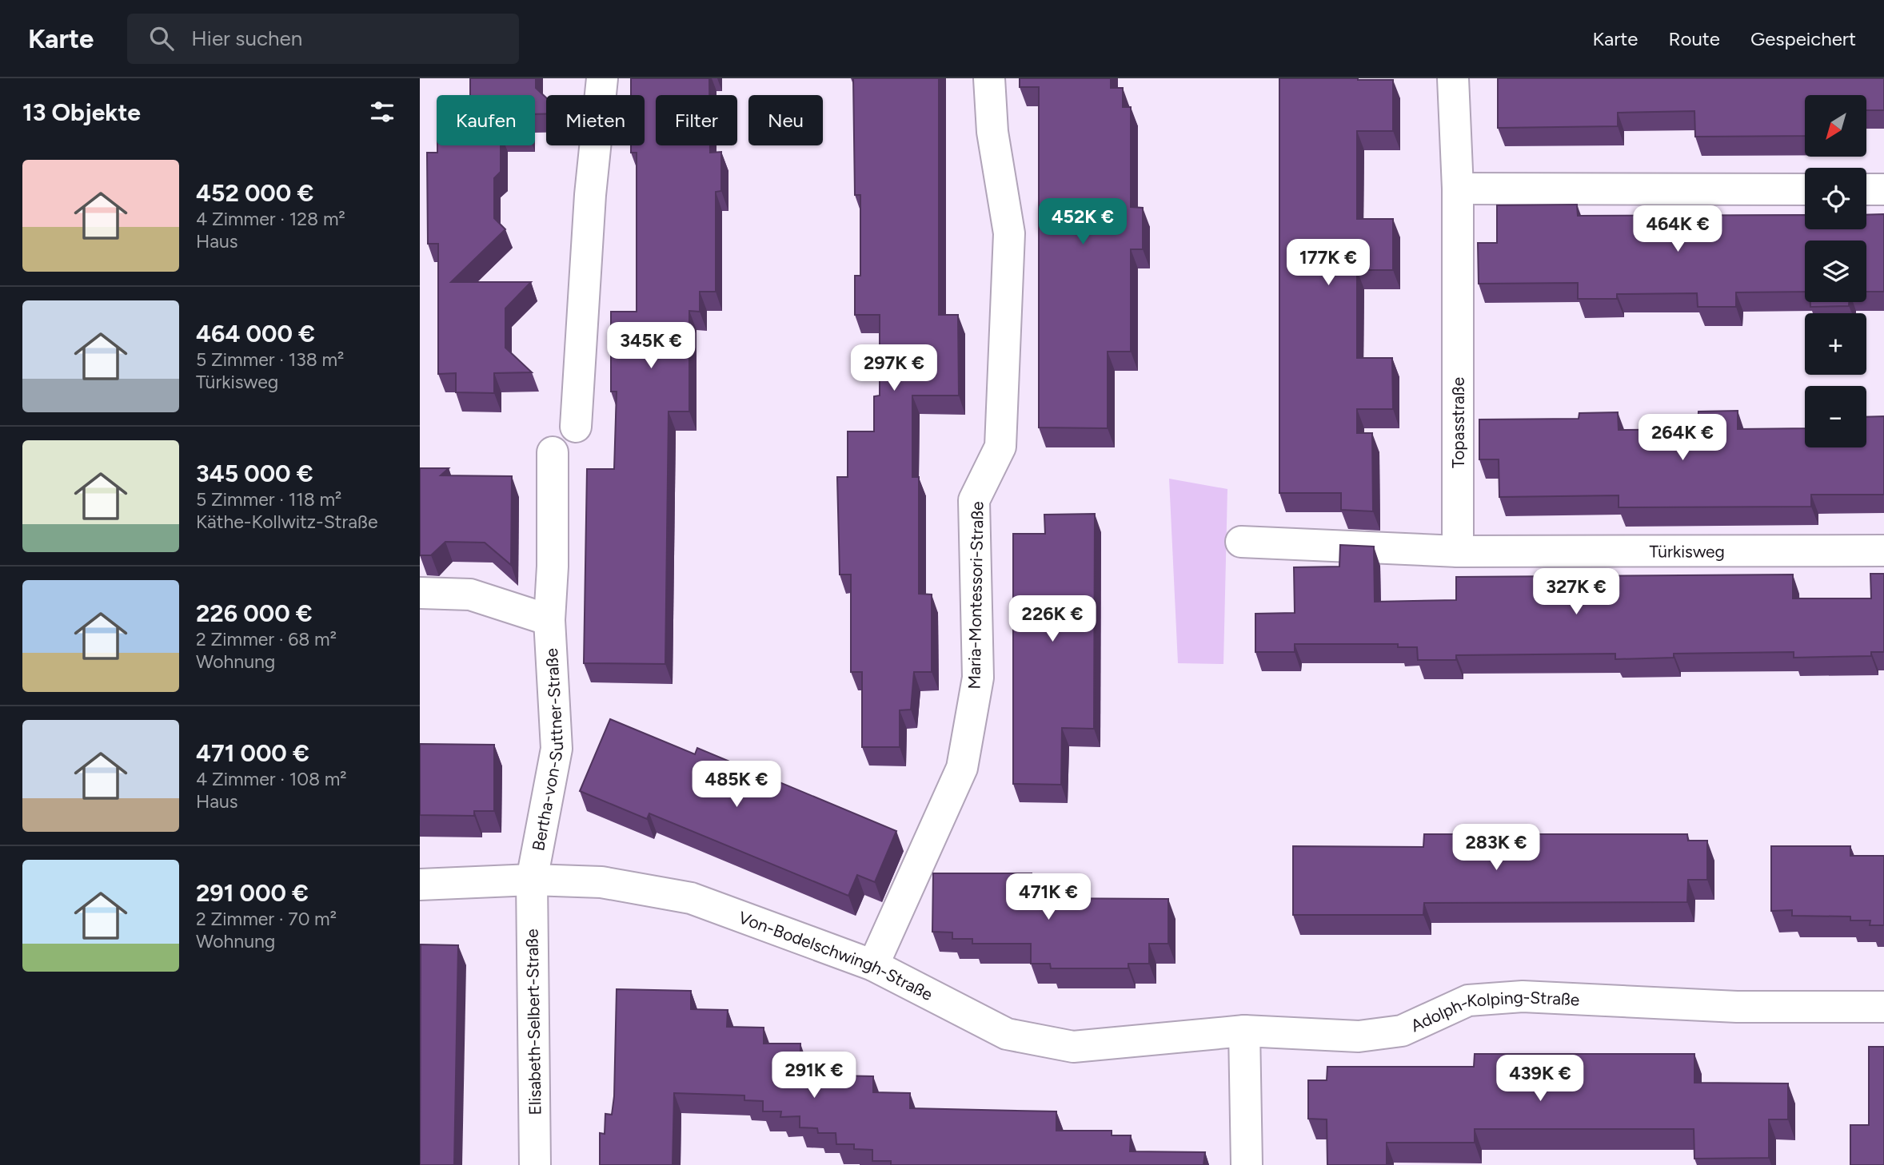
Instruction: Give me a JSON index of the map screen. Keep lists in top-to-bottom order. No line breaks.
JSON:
{"streets":{"street":["Topasstraße","Türkisweg","Maria-Montessori-Straße","Bertha-von-Suttner-Straße","Von-Bodelschwingh-Straße","Adolph-Kolping-Straße","Elisabeth-Selbert-Straße"]},"crossings":[["Topasstraße","Türkisweg"],["Maria-Montessori-Straße","Von-Bodelschwingh-Straße"],["Bertha-von-Suttner-Straße","Von-Bodelschwingh-Straße"],["Bertha-von-Suttner-Straße","Elisabeth-Selbert-Straße"],["Von-Bodelschwingh-Straße","Adolph-Kolping-Straße"],["Von-Bodelschwingh-Straße","Elisabeth-Selbert-Straße"]],"north":"bottom left","page":{"header":"Karte","search":"Hier suchen","nav":["Karte","Route","Gespeichert"],"heading":"13 Objekte","map_buttons":["+","−"],"chip":["Kaufen","Mieten","Filter","Neu"],"list":[{"name":"452 000 €","note":"4 Zimmer · 128 m² · Haus"},{"name":"464 000 €","note":"5 Zimmer · 138 m² · Türkisweg"},{"name":"345 000 €","note":"5 Zimmer · 118 m² · Käthe-Kollwitz-Straße"},{"name":"226 000 €","note":"2 Zimmer · 68 m² · Wohnung"},{"name":"471 000 €","note":"4 Zimmer · 108 m² · Haus"},{"name":"291 000 €","note":"2 Zimmer · 70 m² · Wohnung"}],"price":["452K €","464K €","177K €","345K €","297K €","264K €","327K €","226K €","485K €","283K €","471K €","291K €","439K €"]}}
